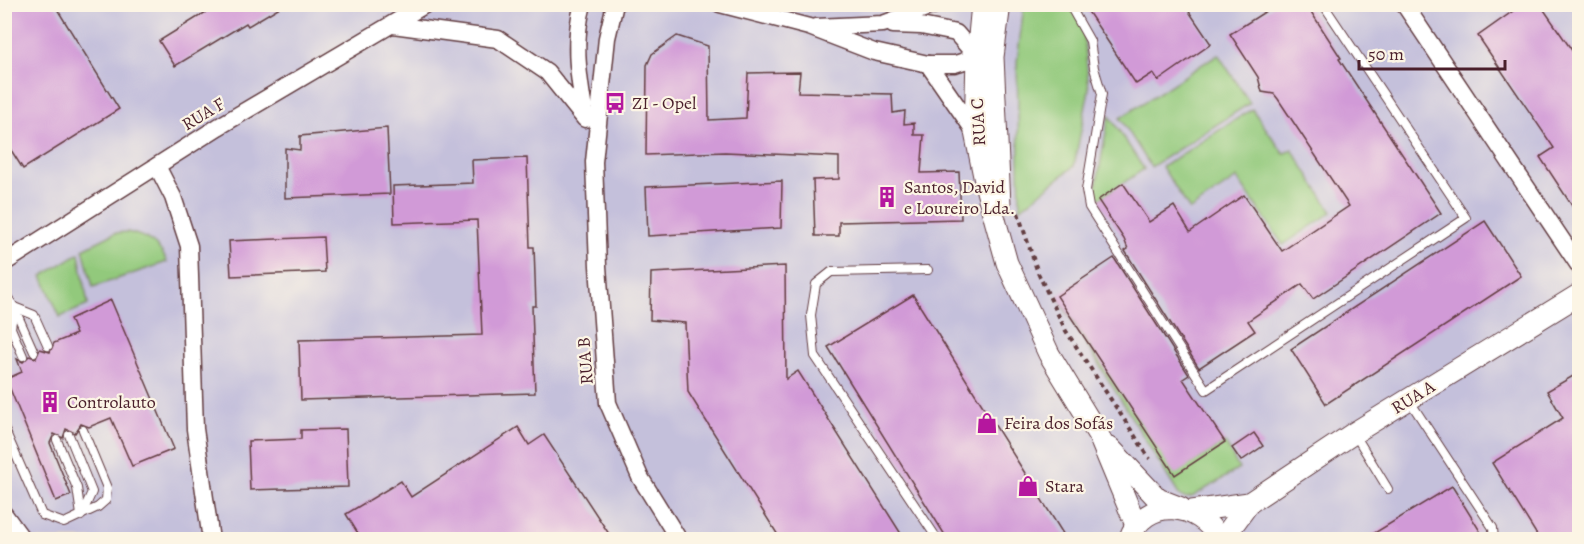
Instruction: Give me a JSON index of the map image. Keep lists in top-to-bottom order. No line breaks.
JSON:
{"streets":{"street":["RUA F","RUA C","RUA B","RUA A"]},"crossings":[["RUA F","RUA B"],["RUA C","RUA A"]],"places":{"bus stop":["ZI - Opel"],"building":["Santos, David e Loureiro Lda.","Controlauto"],"shop":["Feira dos Sofás","Stara"]},"scale_bar":"50 m"}
